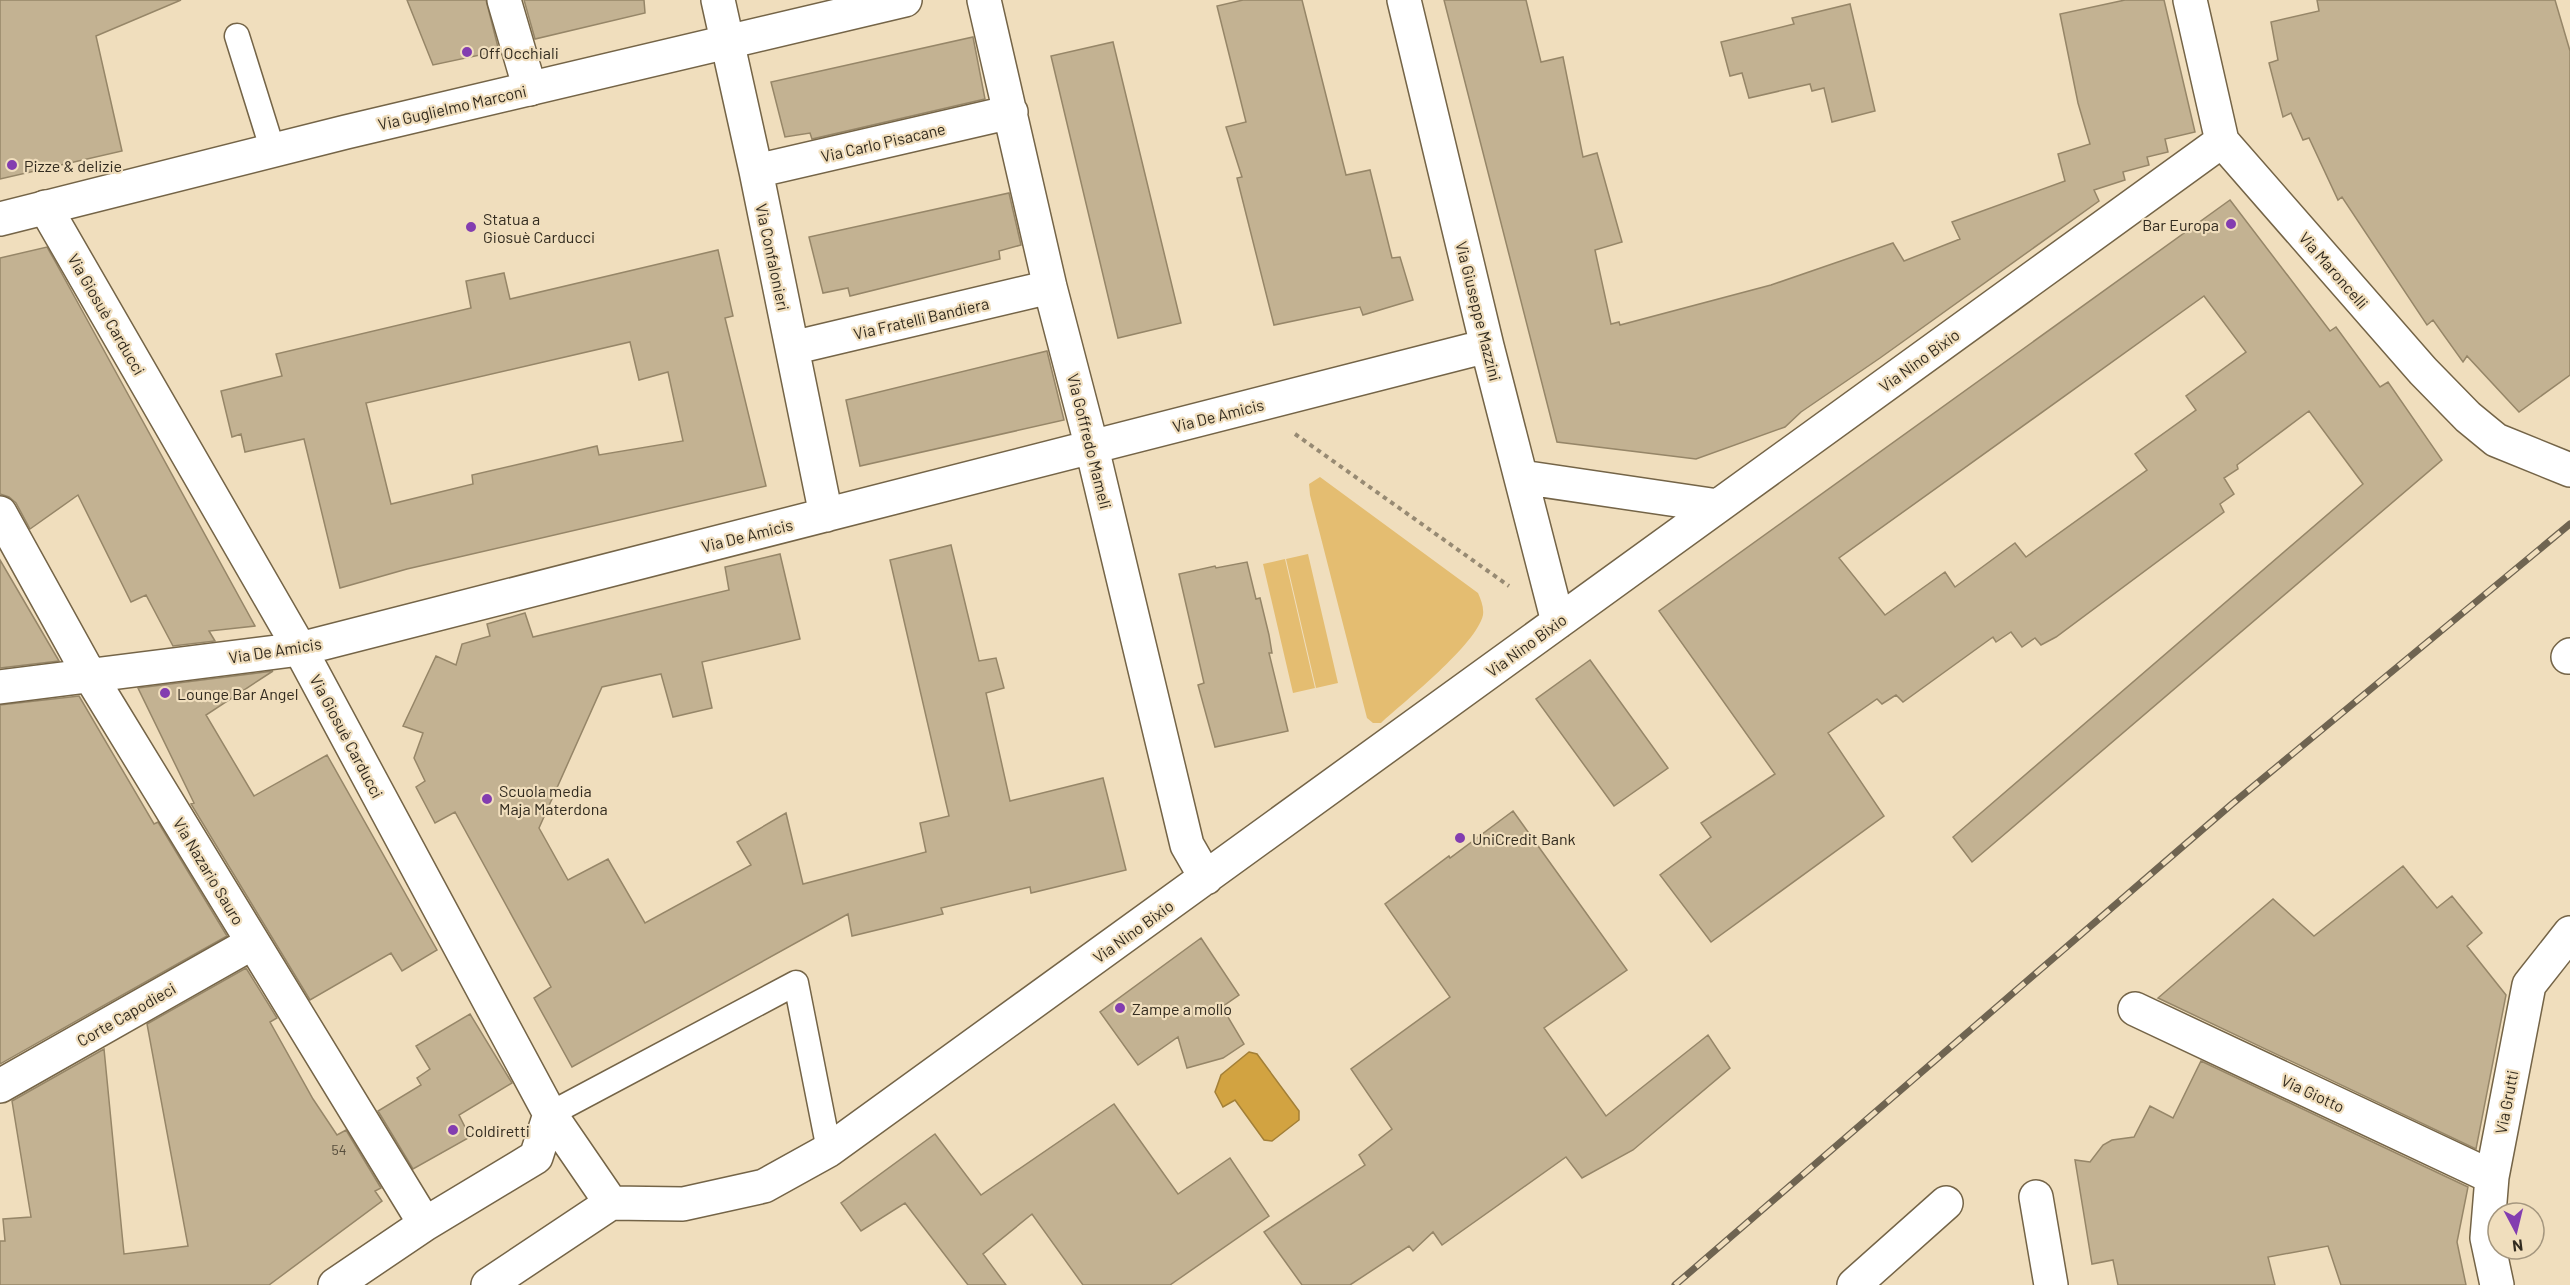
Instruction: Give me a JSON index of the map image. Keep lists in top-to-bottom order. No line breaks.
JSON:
{"streets":{"street":["Via Guglielmo Marconi","Via Carlo Pisacane","Via Confalonieri","Via Maroncelli","Via Giuseppe Mazzini","Via Giosuè Carducci","Via Fratelli Bandiera","Via Nino Bixio","Via De Amicis","Via Goffredo Mameli","Via Nazario Sauro","Corte Capodieci","Via Giotto","Via Grutti"]},"crossings":[["Via Guglielmo Marconi","Via Confalonieri"],["Via Guglielmo Marconi","Via Giosuè Carducci"],["Via Carlo Pisacane","Via Confalonieri"],["Via Carlo Pisacane","Via Goffredo Mameli"],["Via Confalonieri","Via Fratelli Bandiera"],["Via Confalonieri","Via De Amicis"],["Via Maroncelli","Via Nino Bixio"],["Via Giuseppe Mazzini","Via Nino Bixio"],["Via Giuseppe Mazzini","Via De Amicis"],["Via Giosuè Carducci","Via Nino Bixio"],["Via Giosuè Carducci","Via De Amicis"],["Via Fratelli Bandiera","Via Goffredo Mameli"],["Via Nino Bixio","Via Goffredo Mameli"],["Via De Amicis","Via Goffredo Mameli"],["Via De Amicis","Via Nazario Sauro"],["Via Nazario Sauro","Corte Capodieci"],["Via Giotto","Via Grutti"]],"places":["Off Occhiali","Pizze & delizie","Bar Europa","Statua a Giosuè Carducci","Lounge Bar Angel","Scuola media Maja Materdona","UniCredit Bank","Zampe a mollo","Coldiretti"],"house_numbers":["54"],"north":"bottom"}
